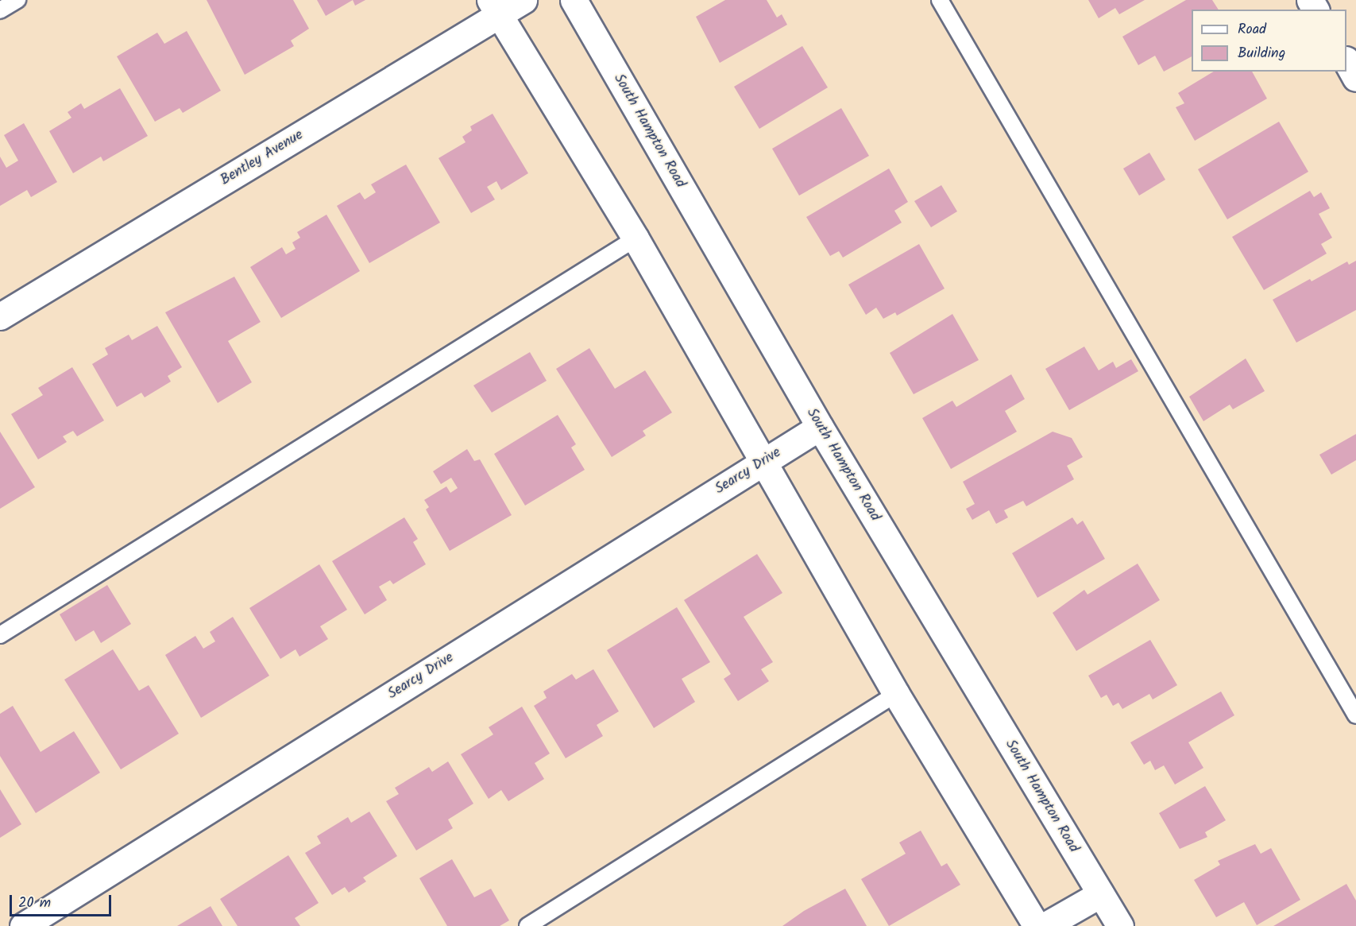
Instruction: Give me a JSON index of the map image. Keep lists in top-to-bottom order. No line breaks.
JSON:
{"streets":{"main road":["South Hampton Road","Bentley Avenue","Searcy Drive"]},"crossings":[["South Hampton Road","Searcy Drive"]],"legend":["Road","Building"],"scale_bar":"20 m"}
